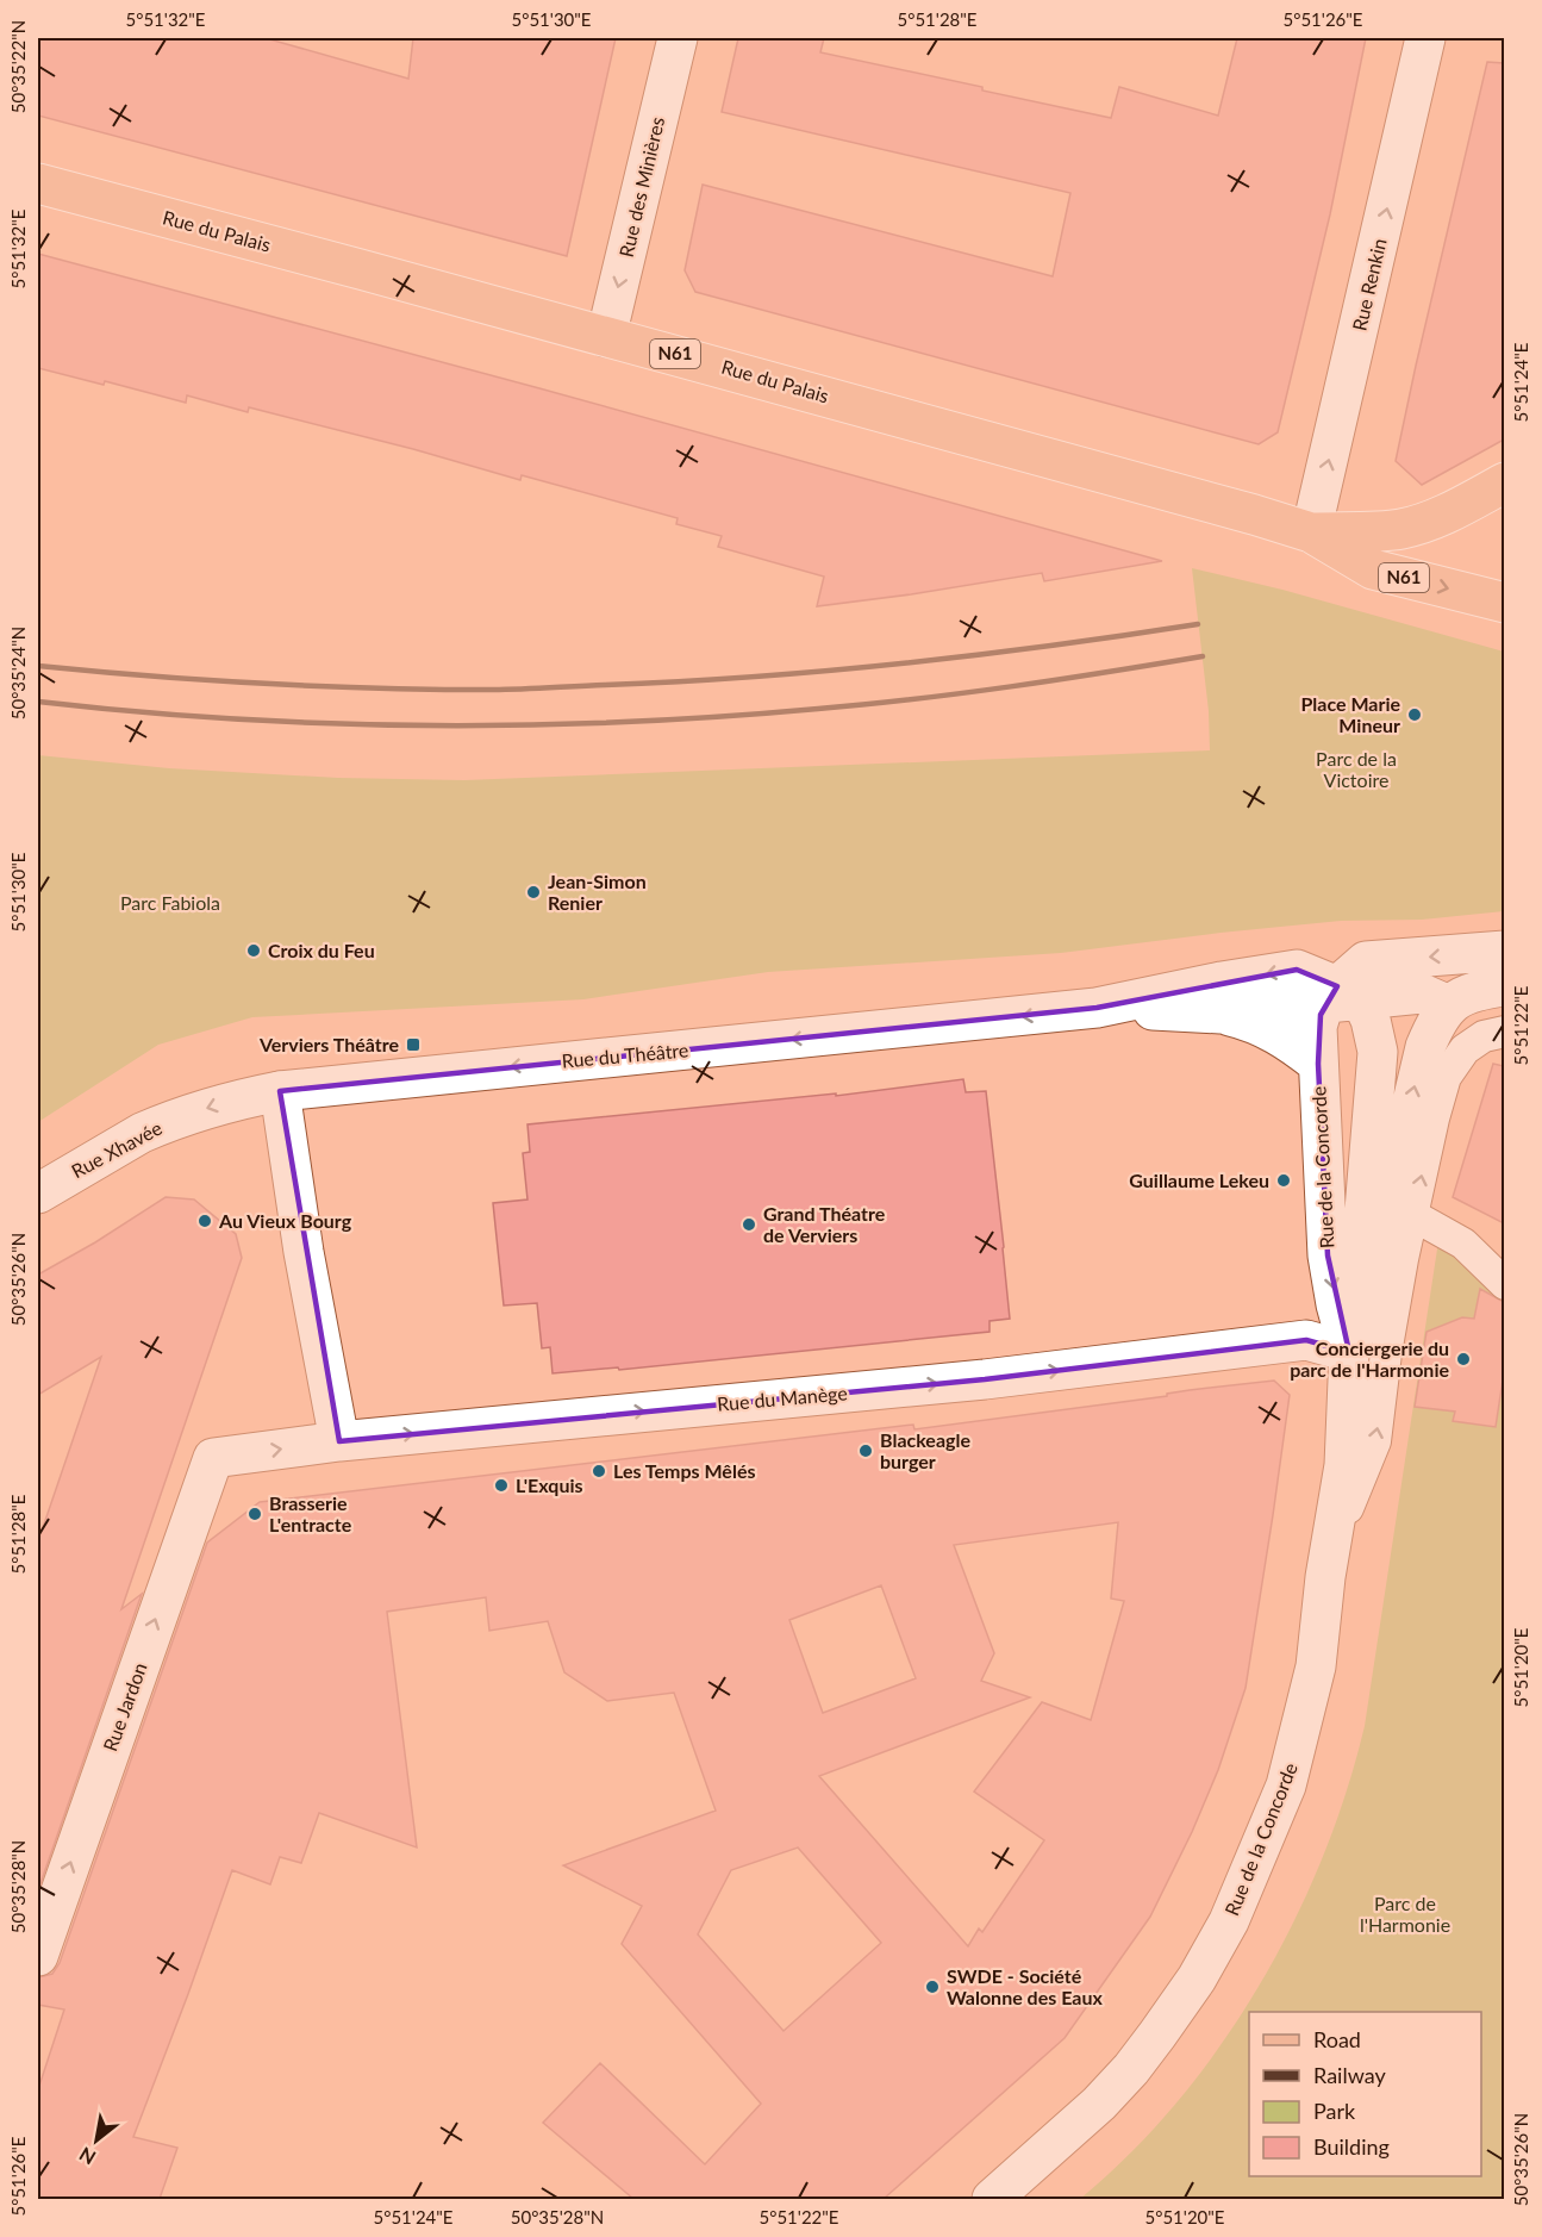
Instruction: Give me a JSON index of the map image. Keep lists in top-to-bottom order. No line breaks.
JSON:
{"streets":{"main road":["Rue du Palais","N61"],"street":["Rue des Minières","Rue Renkin","Rue du Théâtre","Rue Xhavée","Rue de la Concorde","Rue du Manège","Rue Jardon"]},"crossings":[["Rue des Minières","Rue du Palais"],["Rue du Palais","Rue Renkin"],["Rue du Palais","N61"],["Rue Renkin","N61"],["Rue du Théâtre","Rue Xhavée"],["Rue de la Concorde","Rue du Manège"],["Rue du Manège","Rue Jardon"]],"one_way":["Rue des Minières","Rue Renkin","Rue du Théâtre","Rue Xhavée","Rue du Manège","Rue Jardon"],"parks":["Parc de la Victoire","Parc Fabiola","Parc de l'Harmonie"],"places":{"other":["Place Marie Mineur","Jean-Simon Renier","Croix du Feu","Guillaume Lekeu","Au Vieux Bourg","Grand Théatre de Verviers","Conciergerie du parc de l'Harmonie","Blackeagle burger","Les Temps Mêlés","L'Exquis","Brasserie L'entracte","SWDE - Société Walonne des Eaux"],"transit":["Verviers Théâtre"]},"legend":["Road","Railway","Park","Building"],"north":"bottom left","coordinates":["5°51'32\"E","5°51'30\"E","5°51'28\"E","5°51'26\"E","50°35'22\"N","5°51'24\"E","50°35'24\"N","5°51'22\"E","50°35'26\"N","5°51'20\"E","50°35'28\"N"]}
